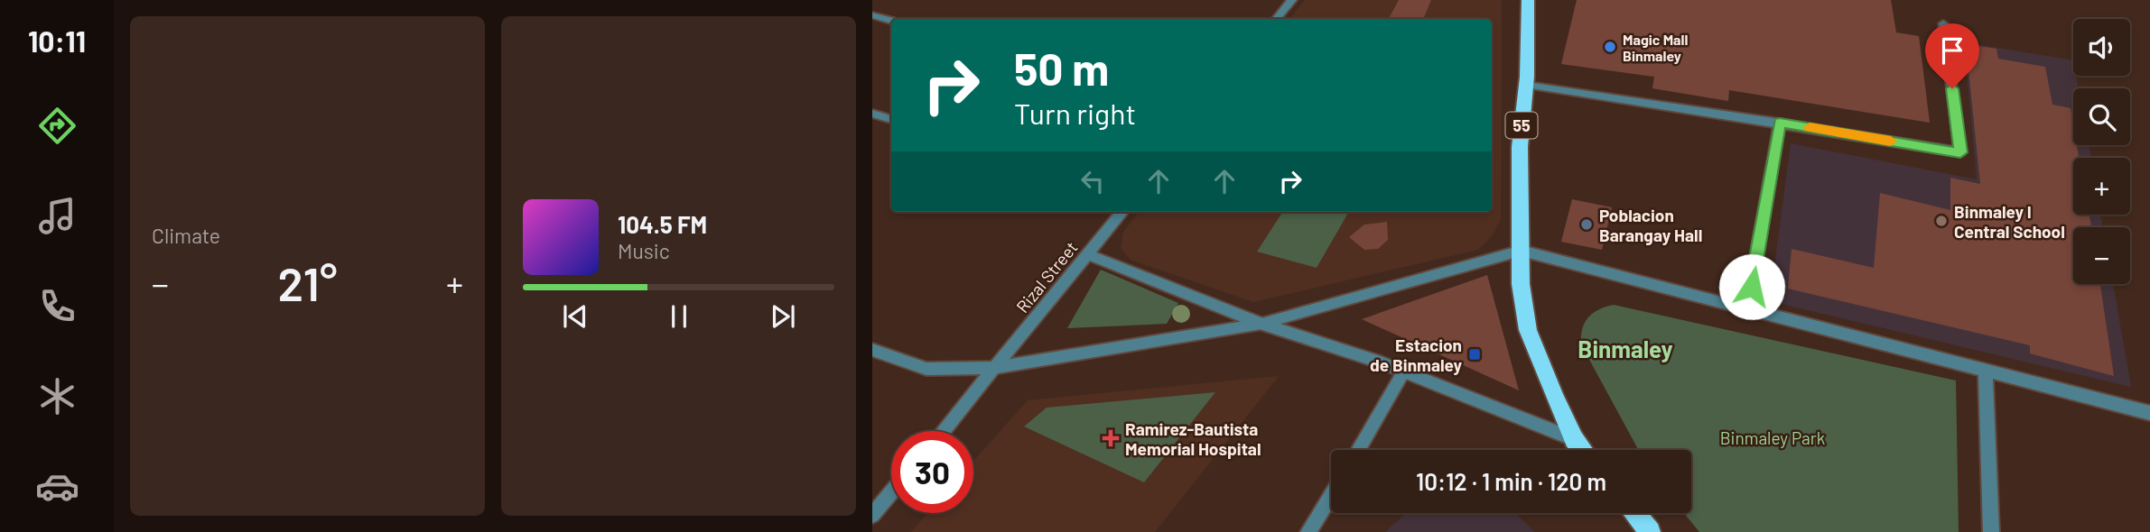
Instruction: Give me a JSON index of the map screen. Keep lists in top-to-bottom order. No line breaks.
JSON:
{"streets":{"highway":["55"],"street":["Rizal Street"]},"districts":["Binmaley"],"parks":["Binmaley Park"],"places":{"other":["Magic Mall Binmaley","Binmaley I Central School","Poblacion Barangay Hall"],"transit":["Estacion de Binmaley"],"health":["Ramirez-Bautista Memorial Hospital"]},"page":{"tabs":"10:11","tile":"Climate","map_buttons":["+","−"],"turn":["50 m","Turn right"],"song":["104.5 FM","Music"],"heat":["−","21°","+"],"limit":"30","trip":"10:12 · 1 min · 120 m"}}
